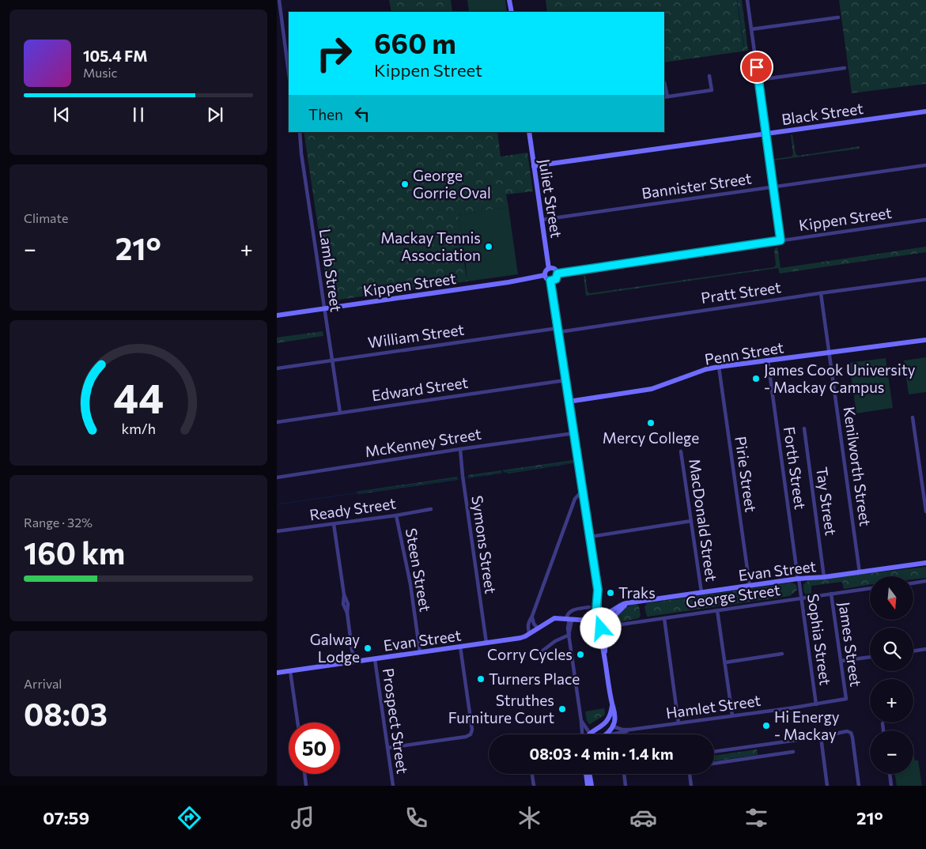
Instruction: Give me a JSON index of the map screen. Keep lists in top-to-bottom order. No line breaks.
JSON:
{"streets":{"street":["Black Street","Bannister Street","Juliet Street","Kippen Street","Lamb Street","Pratt Street","William Street","Penn Street","Edward Street","McKenney Street","Kenilworth Street","Forth Street","Pirie Street","Tay Street","Ready Street","MacDonald Street","Symons Street","Steen Street","Evan Street","George Street","Sophia Street","James Street","Hamlet Street","Prospect Street"]},"crossings":[["Black Street","Juliet Street"],["Bannister Street","Juliet Street"],["Juliet Street","Kippen Street"],["Kippen Street","Lamb Street"],["Lamb Street","William Street"],["Lamb Street","Edward Street"],["Pratt Street","William Street"],["Pratt Street","Kenilworth Street"],["Penn Street","Kenilworth Street"],["Penn Street","Forth Street"],["Penn Street","Pirie Street"],["McKenney Street","Symons Street"],["Kenilworth Street","Evan Street"],["Forth Street","Evan Street"],["Forth Street","Sophia Street"],["Pirie Street","Evan Street"],["Tay Street","Evan Street"],["Ready Street","Steen Street"],["MacDonald Street","Evan Street"],["Symons Street","Evan Street"],["Steen Street","Evan Street"],["Evan Street","Sophia Street"],["Evan Street","Prospect Street"],["George Street","Sophia Street"],["George Street","James Street"],["Sophia Street","Hamlet Street"],["James Street","Hamlet Street"]],"places":["George Gorrie Oval","Mackay Tennis Association","James Cook University - Mackay Campus","Mercy College","Traks","Galway Lodge","Corry Cycles","Turners Place","Struthes Furniture Court","Hi Energy - Mackay"],"north":"bottom","page":{"turn":["660 m","Kippen Street"],"song":["105.4 FM","Music"],"then":"Then","tile":["Climate",["Range · 32%","160 km"],["Arrival","08:03"]],"heat":["−","21°","+"],"map_buttons":["+","−"],"limit":"50","trip":"08:03 · 4 min · 1.4 km","tabs":["07:59","21°"],"gauge":["44","km/h"]}}
